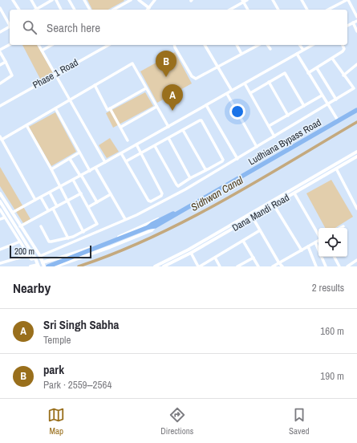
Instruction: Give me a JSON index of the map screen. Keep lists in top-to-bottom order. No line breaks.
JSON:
{"streets":{"highway":["Ludhiana Bypass Road"],"street":["Phase 1 Road","Dana Mandi Road"]},"water":["Sidhwan Canal"],"scale_bar":"200 m","page":{"search":"Search here","pins":["B","A"],"scale":"200 m","heading":["Nearby","2 results"],"list":[{"mark":"A","name":"Sri Singh Sabha","note":"Temple","value":"160 m"},{"mark":"B","name":"park","note":"Park · 2559--2564","value":"190 m"}],"nav":["Map","Directions","Saved"]}}
